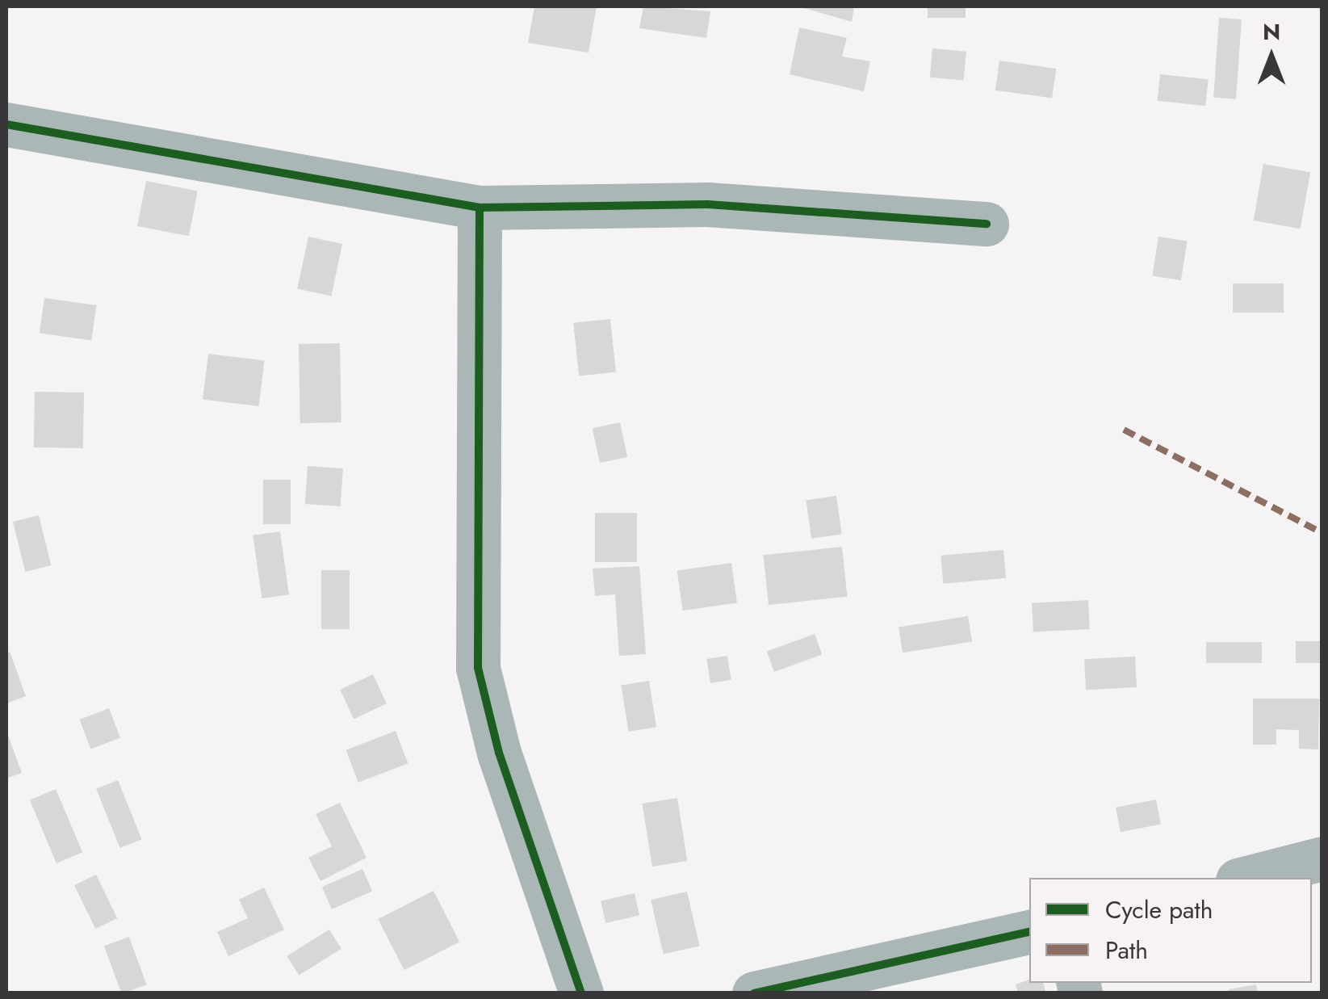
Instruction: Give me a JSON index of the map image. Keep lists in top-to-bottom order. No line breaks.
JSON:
{"legend":["Cycle path","Path"],"north":"top"}
